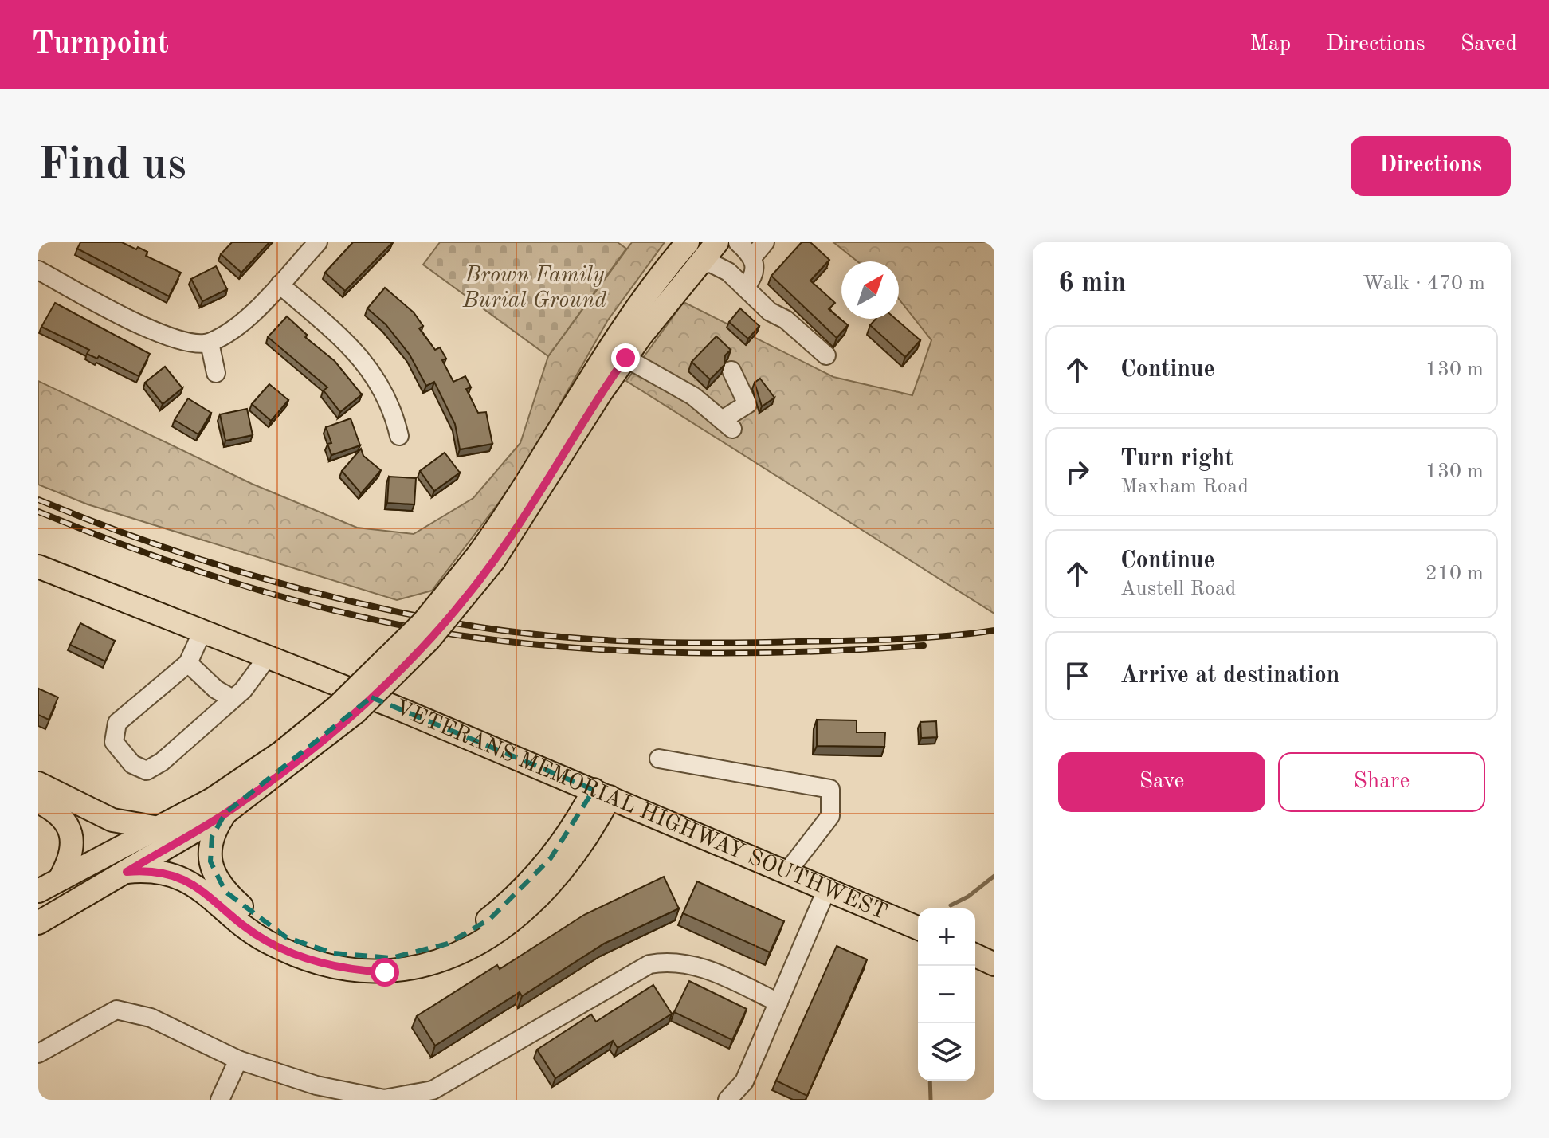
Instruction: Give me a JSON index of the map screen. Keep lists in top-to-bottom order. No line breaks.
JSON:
{"streets":{"main road":["VETERANS MEMORIAL HIGHWAY SOUTHWEST"]},"parks":["Brown Family Burial Ground"],"north":"top right","page":{"header":"Turnpoint","nav":["Map","Directions","Saved"],"buttons":["Directions",["Save","Share"]],"title":"Find us","heading":["6 min","Walk · 470 m"],"list":[["Continue","130 m"],["Turn right","Maxham Road","130 m"],["Continue","Austell Road","210 m"],"Arrive at destination"],"map_buttons":["+","−"]}}
